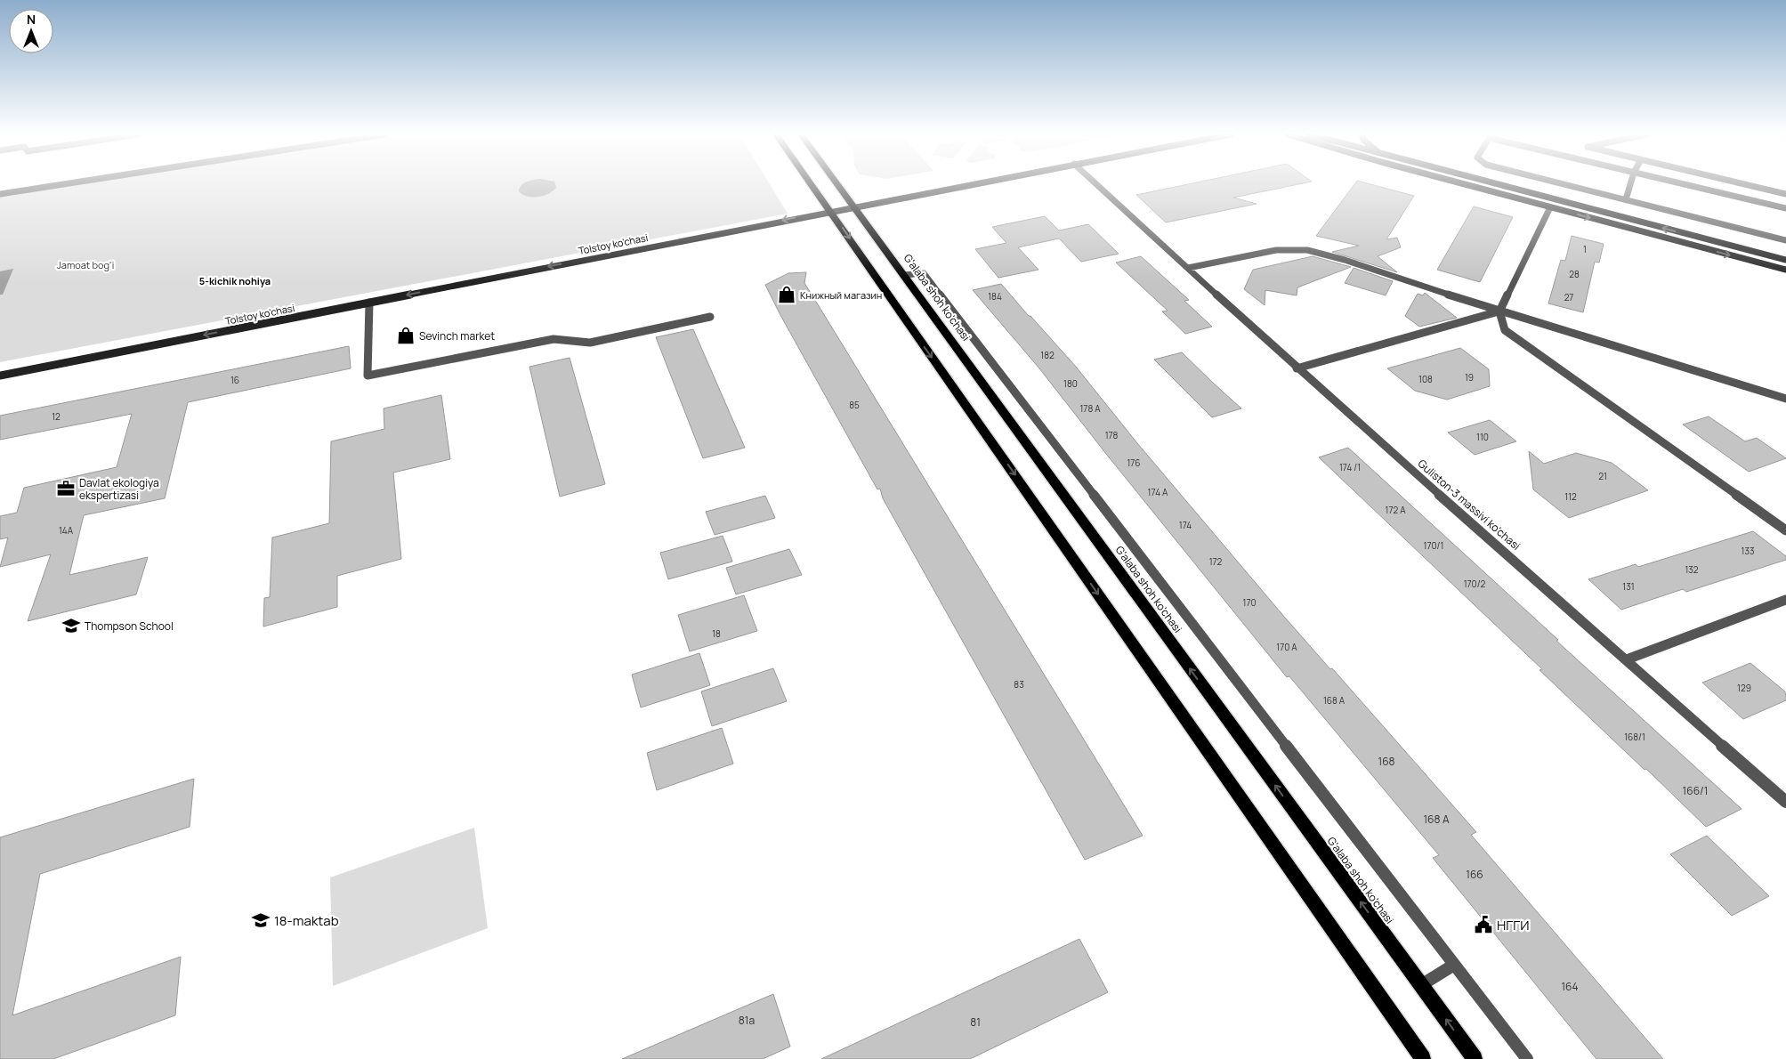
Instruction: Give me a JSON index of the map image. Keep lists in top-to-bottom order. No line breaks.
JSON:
{"streets":{"main road":["G'alaba shoh ko'chasi"],"street":["Tolstoy ko'chasi","Guliston-3 massivi ko'chasi"]},"crossings":[["Tolstoy ko'chasi","G'alaba shoh ko'chasi"]],"one_way":["Tolstoy ko'chasi"],"districts":["5-kichik nohiya"],"parks":["Jamoat bog'i"],"places":{"shop":["Книжный магазин","Sevinch market"],"office":["Davlat ekologiya ekspertizasi"],"school or university":["Thompson School","18-maktab"],"public building":["НГГИ"]},"house_numbers":["1","28","184","27","182","19","108","16","180","85","178 А","12","178","110","176","174 /1","21","174 А","112","172 А","174","14A","170/1","133","172","132","170/2","131","170","18","170 А","83","129","168 А","168/1","168","166/1","168 А","166","164","81a","81"],"north":"top"}
